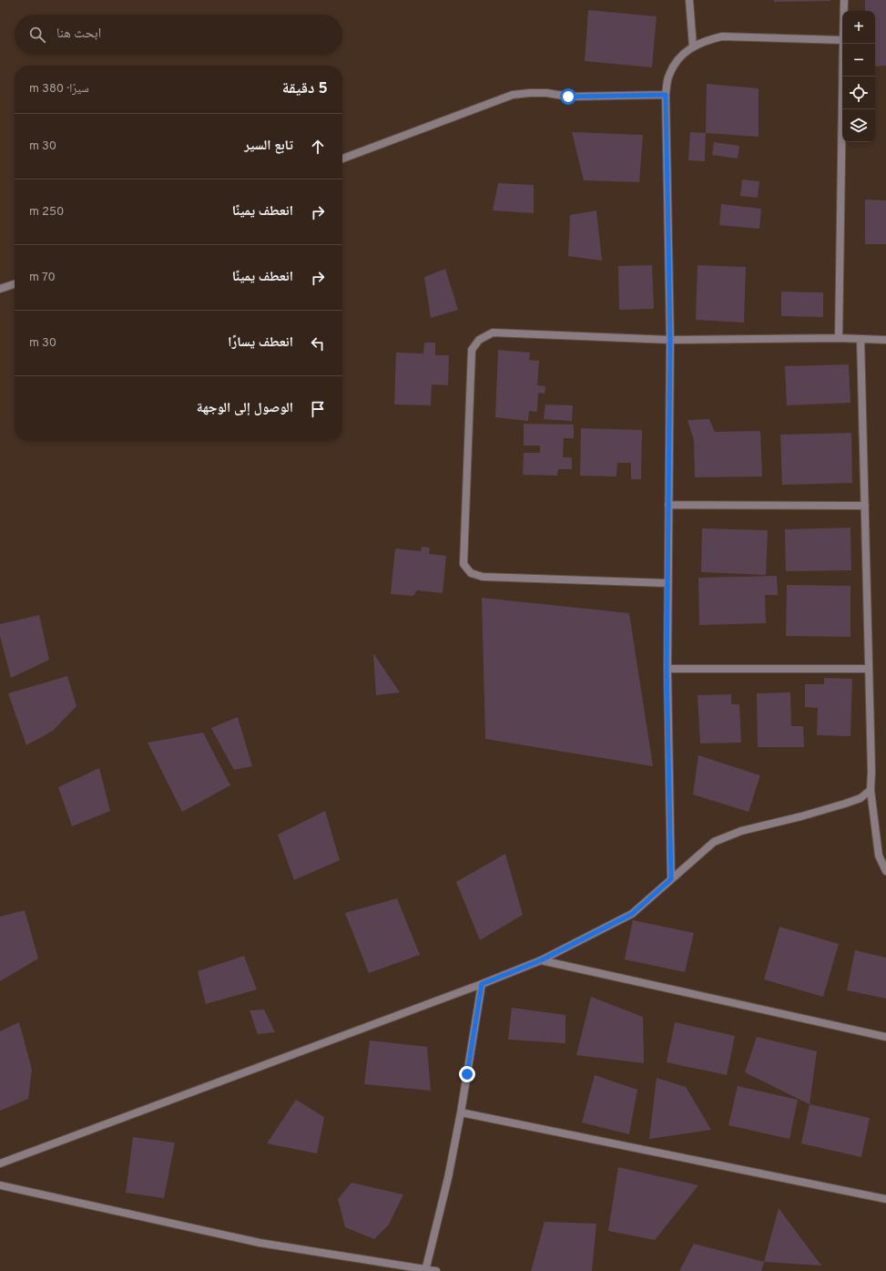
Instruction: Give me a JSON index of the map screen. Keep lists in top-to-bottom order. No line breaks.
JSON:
{"page":{"map_buttons":["+","−"],"search":"ابحث هنا","heading":["5 دقيقة","سيرًا · 380 m"],"list":[["تابع السير","30 m"],["انعطف يمينًا","250 m"],["انعطف يمينًا","70 m"],["انعطف يسارًا","30 m"],"الوصول إلى الوجهة"]}}
